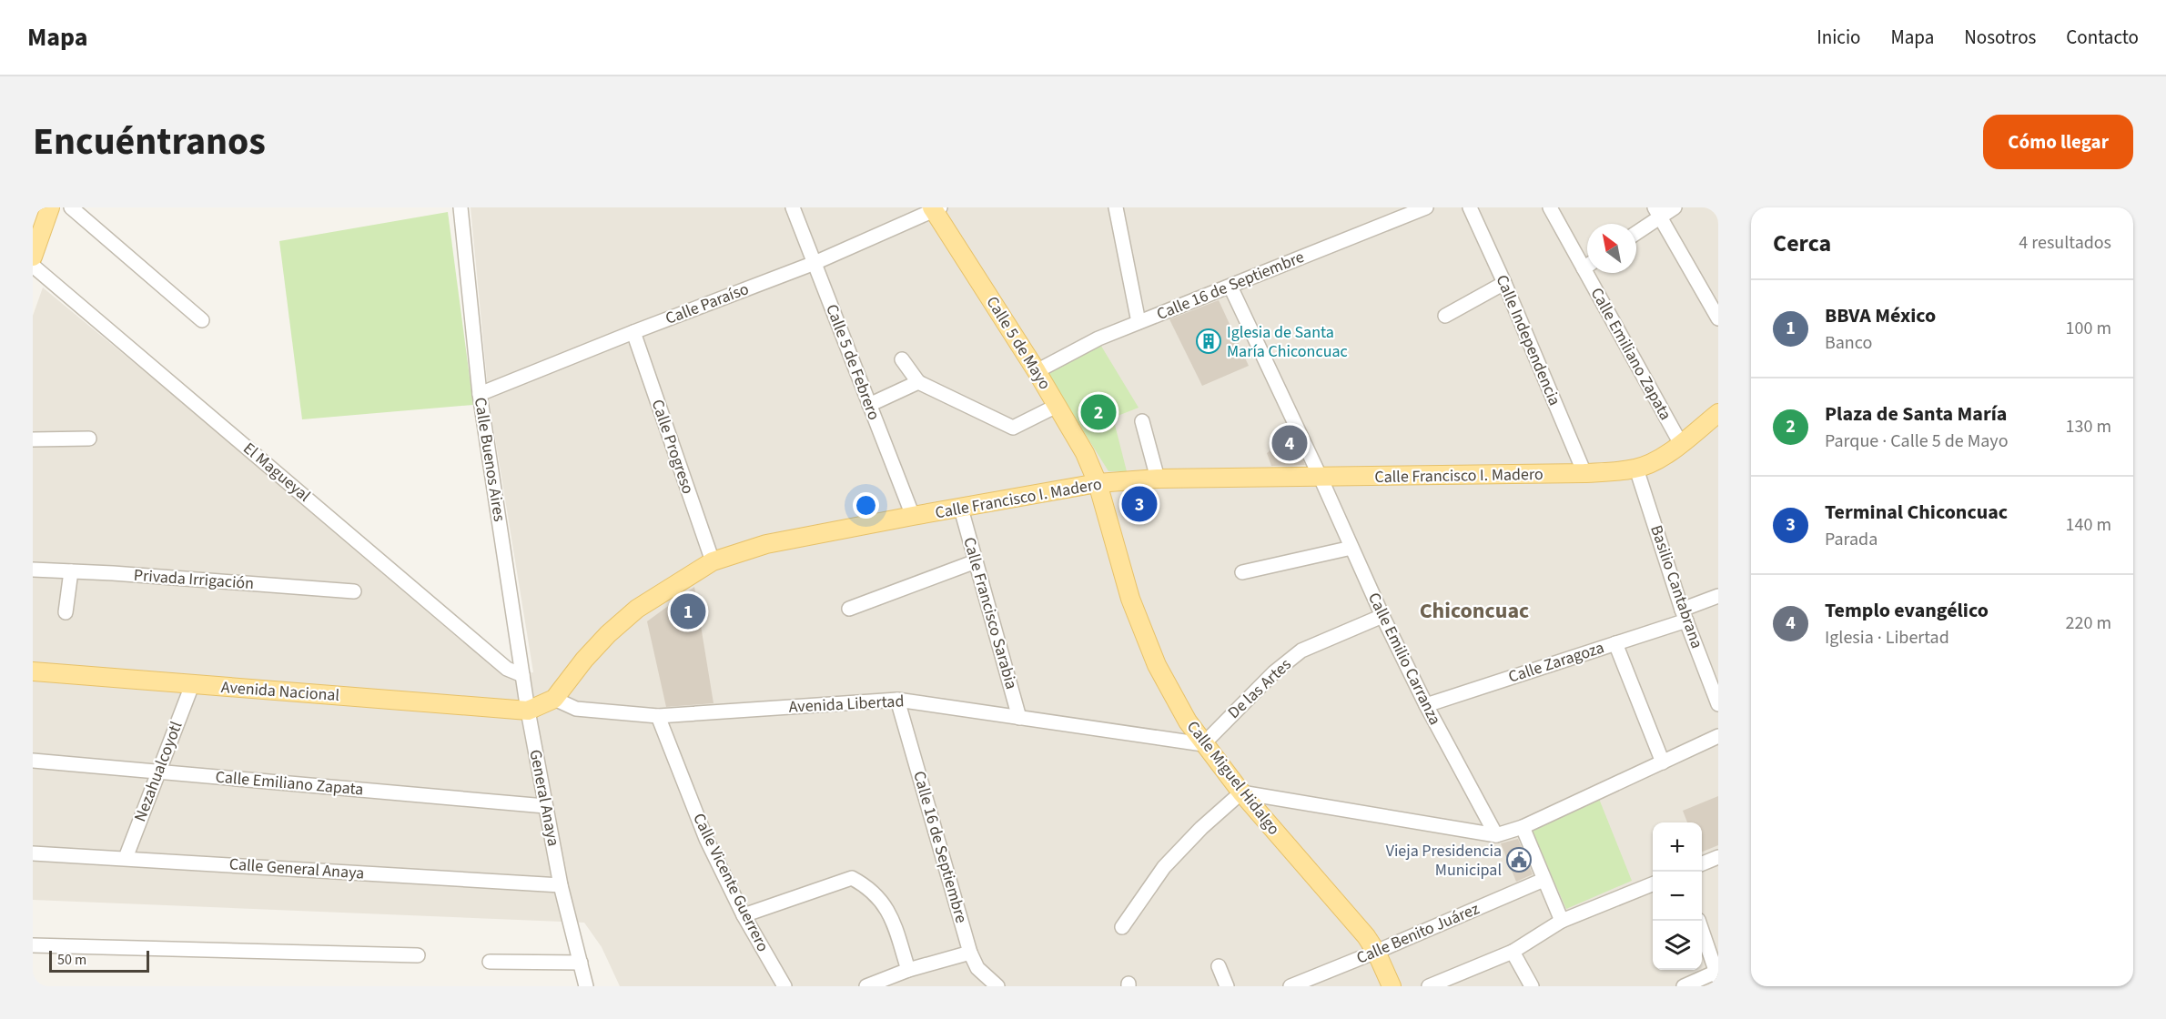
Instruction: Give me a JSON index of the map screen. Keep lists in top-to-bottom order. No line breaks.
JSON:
{"streets":{"main road":["Calle 5 de Mayo","Calle Francisco I. Madero","Avenida Nacional","Calle Miguel Hidalgo"],"street":["Calle 16 de Septiembre","Calle Paraíso","Calle Independencia","Calle Emiliano Zapata","Calle 5 de Febrero","Calle Progreso","Calle Buenos Aires","El Magueyal","Privada Irrigación","Basilio Cantabrana","Calle Francisco Sarabia","Calle Emilio Carranza","Calle Zaragoza","De las Artes","Avenida Libertad","Nezahualcoyotl","General Anaya","Calle General Anaya","Calle Vicente Guerrero","Calle Benito Juárez"]},"crossings":[["Calle 16 de Septiembre","Calle 5 de Mayo"],["Calle 16 de Septiembre","Calle Emilio Carranza"],["Calle 16 de Septiembre","Avenida Libertad"],["Calle Paraíso","Calle 5 de Mayo"],["Calle Paraíso","Calle 5 de Febrero"],["Calle Paraíso","Calle Progreso"],["Calle Paraíso","Calle Buenos Aires"],["Calle Independencia","Calle Francisco I. Madero"],["Calle 5 de Mayo","Calle Francisco I. Madero"],["Calle 5 de Mayo","Calle Miguel Hidalgo"],["Calle Emiliano Zapata","Nezahualcoyotl"],["Calle Emiliano Zapata","General Anaya"],["Calle 5 de Febrero","Calle Francisco I. Madero"],["Calle Progreso","Calle Francisco I. Madero"],["Calle Buenos Aires","El Magueyal"],["Calle Buenos Aires","Calle Francisco I. Madero"],["Calle Buenos Aires","Avenida Nacional"],["Calle Buenos Aires","General Anaya"],["Calle Francisco I. Madero","Basilio Cantabrana"],["Calle Francisco I. Madero","Calle Francisco Sarabia"],["Calle Francisco I. Madero","Calle Emilio Carranza"],["Calle Francisco I. Madero","Avenida Nacional"],["Calle Francisco I. Madero","Avenida Libertad"],["Calle Francisco I. Madero","Calle Miguel Hidalgo"],["Calle Francisco I. Madero","General Anaya"],["Basilio Cantabrana","Calle Zaragoza"],["Calle Francisco Sarabia","Avenida Libertad"],["Calle Emilio Carranza","Calle Zaragoza"],["Calle Emilio Carranza","De las Artes"],["De las Artes","Avenida Libertad"],["De las Artes","Calle Miguel Hidalgo"],["Avenida Nacional","Nezahualcoyotl"],["Avenida Nacional","General Anaya"],["Avenida Libertad","Calle Miguel Hidalgo"],["Avenida Libertad","Calle Vicente Guerrero"],["Nezahualcoyotl","Calle General Anaya"],["Calle Miguel Hidalgo","Calle Benito Juárez"],["General Anaya","Calle General Anaya"]],"districts":["Chiconcuac"],"places":{"building":["Iglesia de Santa María Chiconcuac"],"public building":["Vieja Presidencia Municipal"]},"scale_bar":"50 m","north":"top left","page":{"header":"Mapa","nav":["Inicio","Mapa","Nosotros","Contacto"],"title":"Encuéntranos","buttons":"Cómo llegar","heading":["Cerca","4 resultados"],"list":[{"mark":"1","name":"BBVA México","note":"Banco","value":"100 m"},{"mark":"2","name":"Plaza de Santa María","note":"Parque · Calle 5 de Mayo","value":"130 m"},{"mark":"3","name":"Terminal Chiconcuac","note":"Parada","value":"140 m"},{"mark":"4","name":"Templo evangélico","note":"Iglesia · Libertad","value":"220 m"}],"pins":["2","4","3","1"],"map_buttons":["+","−"],"scale":"50 m"}}
